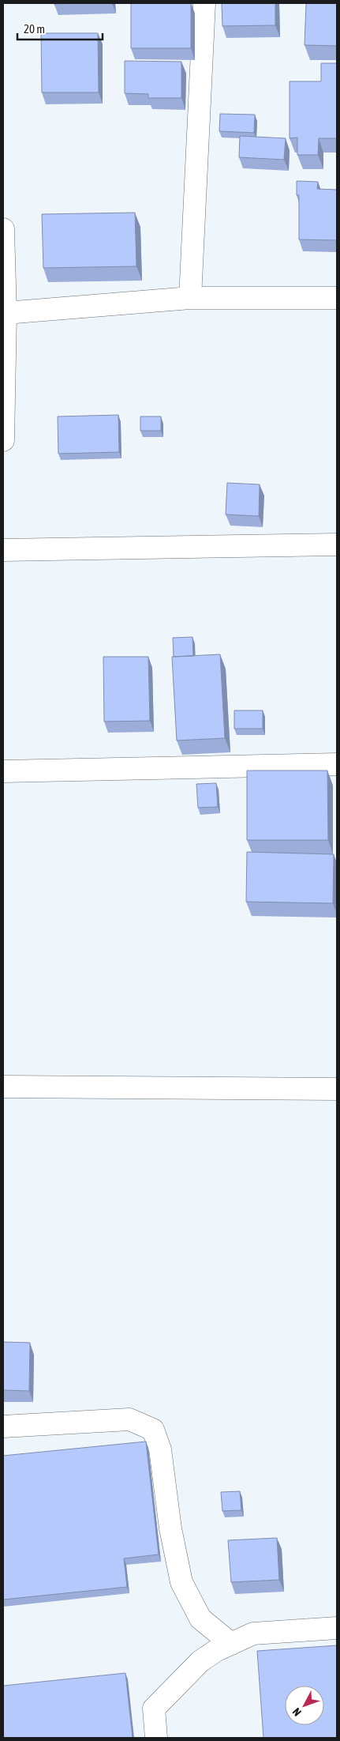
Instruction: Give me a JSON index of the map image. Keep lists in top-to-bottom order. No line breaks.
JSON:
{"scale_bar":"20 m","north":"bottom left"}
